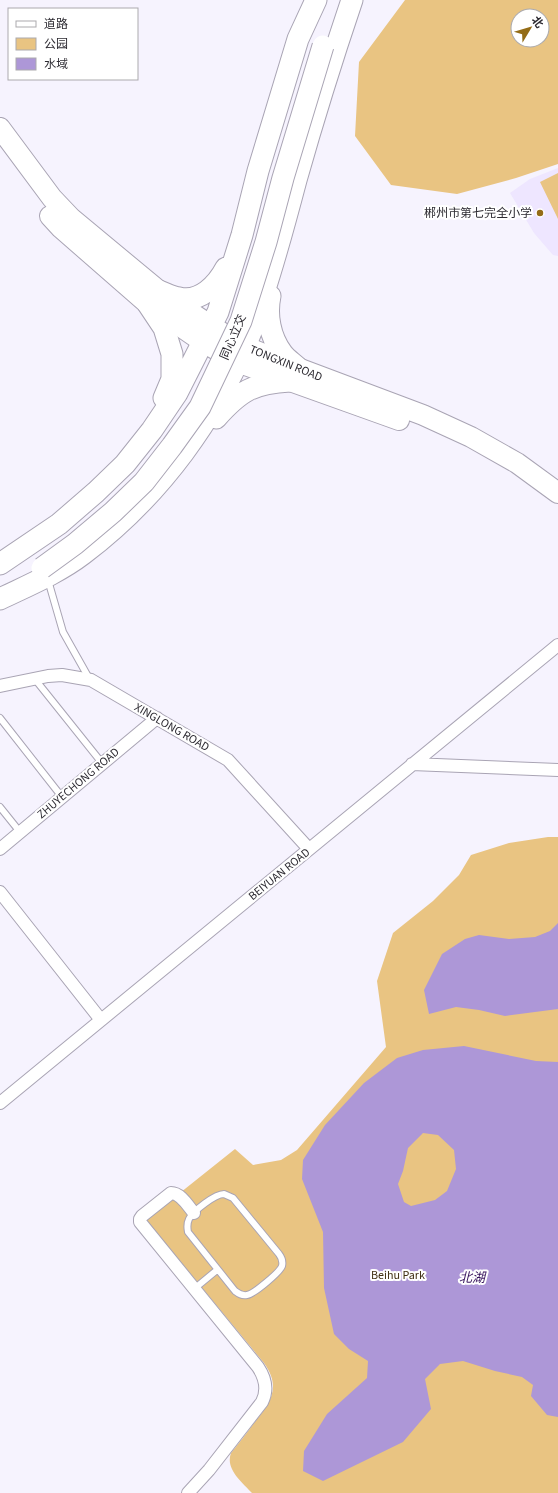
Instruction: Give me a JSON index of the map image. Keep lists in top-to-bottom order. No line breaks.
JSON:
{"streets":{"highway":["同心立交"],"main road":["TONGXIN ROAD"],"street":["XINGLONG ROAD","ZHUYECHONG ROAD","BEIYUAN ROAD"]},"crossings":[["XINGLONG ROAD","ZHUYECHONG ROAD"],["XINGLONG ROAD","BEIYUAN ROAD"]],"water":["北湖"],"parks":["Beihu Park"],"places":["郴州市第七完全小学"],"legend":["道路","公园","水域"],"north":"top right"}
